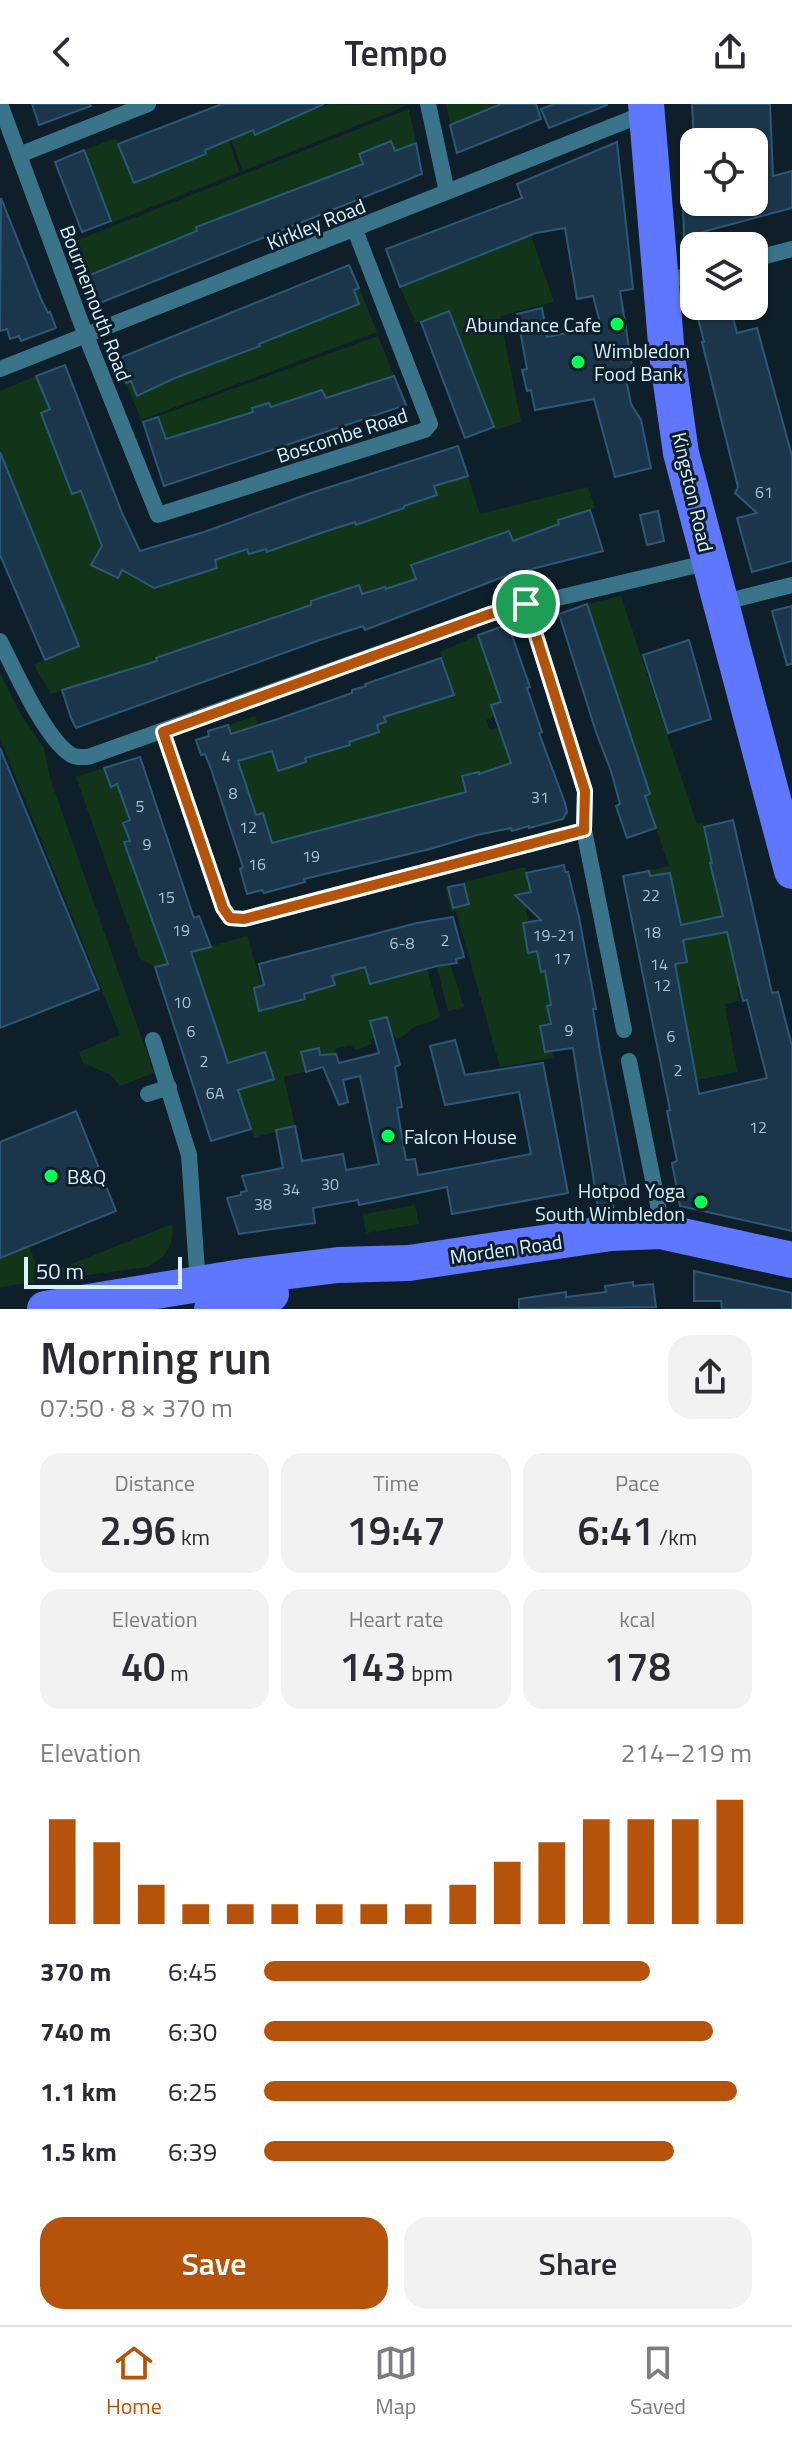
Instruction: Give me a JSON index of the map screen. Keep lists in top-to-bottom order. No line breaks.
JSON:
{"streets":{"main road":["Kingston Road","Morden Road"],"street":["Kirkley Road","Bournemouth Road","Boscombe Road"]},"crossings":[["Kirkley Road","Bournemouth Road"],["Kirkley Road","Boscombe Road"],["Kirkley Road","Kingston Road"],["Bournemouth Road","Boscombe Road"]],"places":["Abundance Cafe","Wimbledon Food Bank","Falcon House","B&Q","Hotpod Yoga South Wimbledon"],"house_numbers":["61","4","8","31","5","12","9","19","16","22","15","19","18","19-21","2","6-8","17","14","12","10","9","6","6","2","2","6A","12","30","34","38"],"scale_bar":"50 m","page":{"header":"Tempo","scale":"50 m","heading":["Morning run","07:50 · 8 × 370 m"],"stats":[["Distance","2.96 km"],["Time","19:47"],["Pace","6:41 /km"],["Elevation","40 m"],["Heart rate","143 bpm"],["kcal","178"]],"chart":["Elevation","214–219 m"],"list":[{"name":"370 m","note":"6:45"},{"name":"740 m","note":"6:30"},{"name":"1.1 km","note":"6:25"},{"name":"1.5 km","note":"6:39"}],"buttons":["Save","Share"],"tabs":["Home","Map","Saved"]}}
